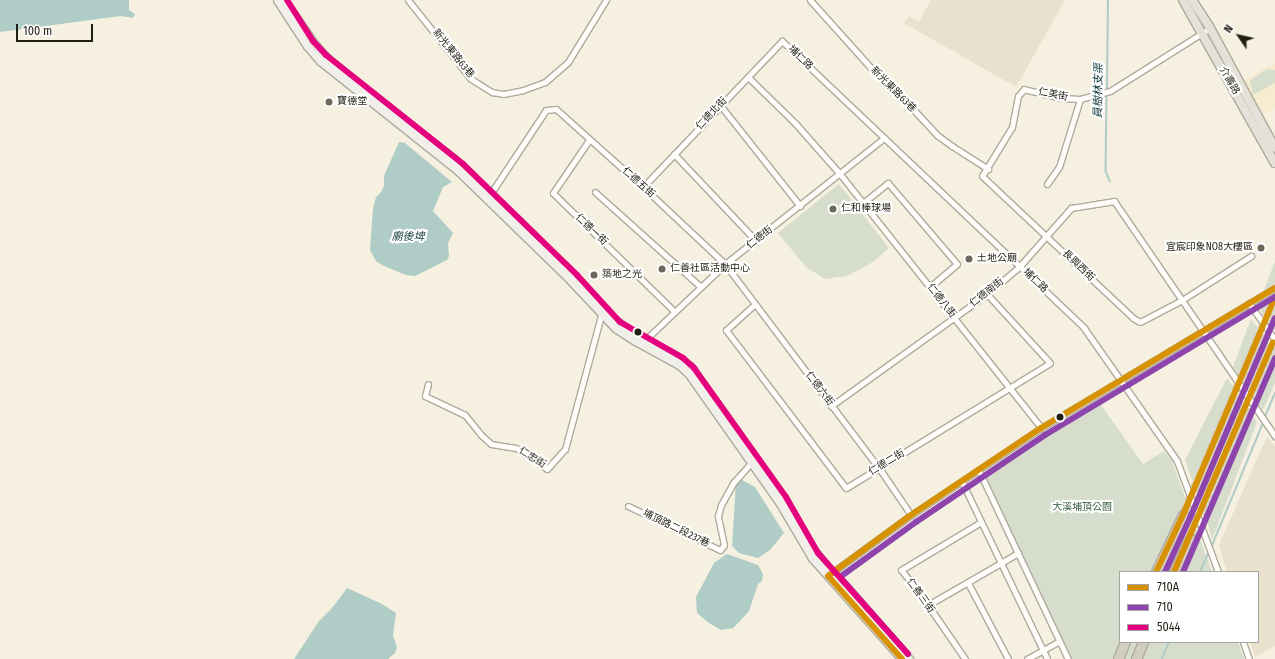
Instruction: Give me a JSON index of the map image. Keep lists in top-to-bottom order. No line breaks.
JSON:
{"streets":{"main road":["介壽路"],"street":["新光東路63巷","埔仁路","仁美街","仁德北街","仁德五街","仁德一街","仁德街","長興西街","仁德南街","仁德八街","仁德六街","仁忠街","仁德二街","埔頂路二段237巷","仁善三街"]},"crossings":[["新光東路63巷","仁美街"],["埔仁路","仁德北街"],["埔仁路","仁德街"],["埔仁路","仁德南街"],["介壽路","仁美街"],["仁美街","長興西街"],["仁德北街","仁德五街"],["仁德北街","仁德八街"],["仁德五街","仁德一街"],["仁德五街","仁德街"],["仁德五街","仁德六街"],["仁德一街","仁德街"],["仁德街","仁德八街"],["仁德街","仁德六街"],["長興西街","仁德南街"],["仁德南街","仁德八街"],["仁德南街","仁德六街"],["仁德南街","仁德二街"],["仁德八街","仁德二街"],["仁德六街","仁德二街"]],"water":["員樹林支渠","廟後埤"],"parks":["大溪埔頂公園"],"places":["寶德堂","仁和棒球場","宜宸印象NO8大樓區","土地公廟","仁善社區活動中心","築地之光"],"lines":["transit line 5044","transit line 710A","transit line 710"],"legend":["710A","710","5044"],"scale_bar":"100 m","north":"top left"}
